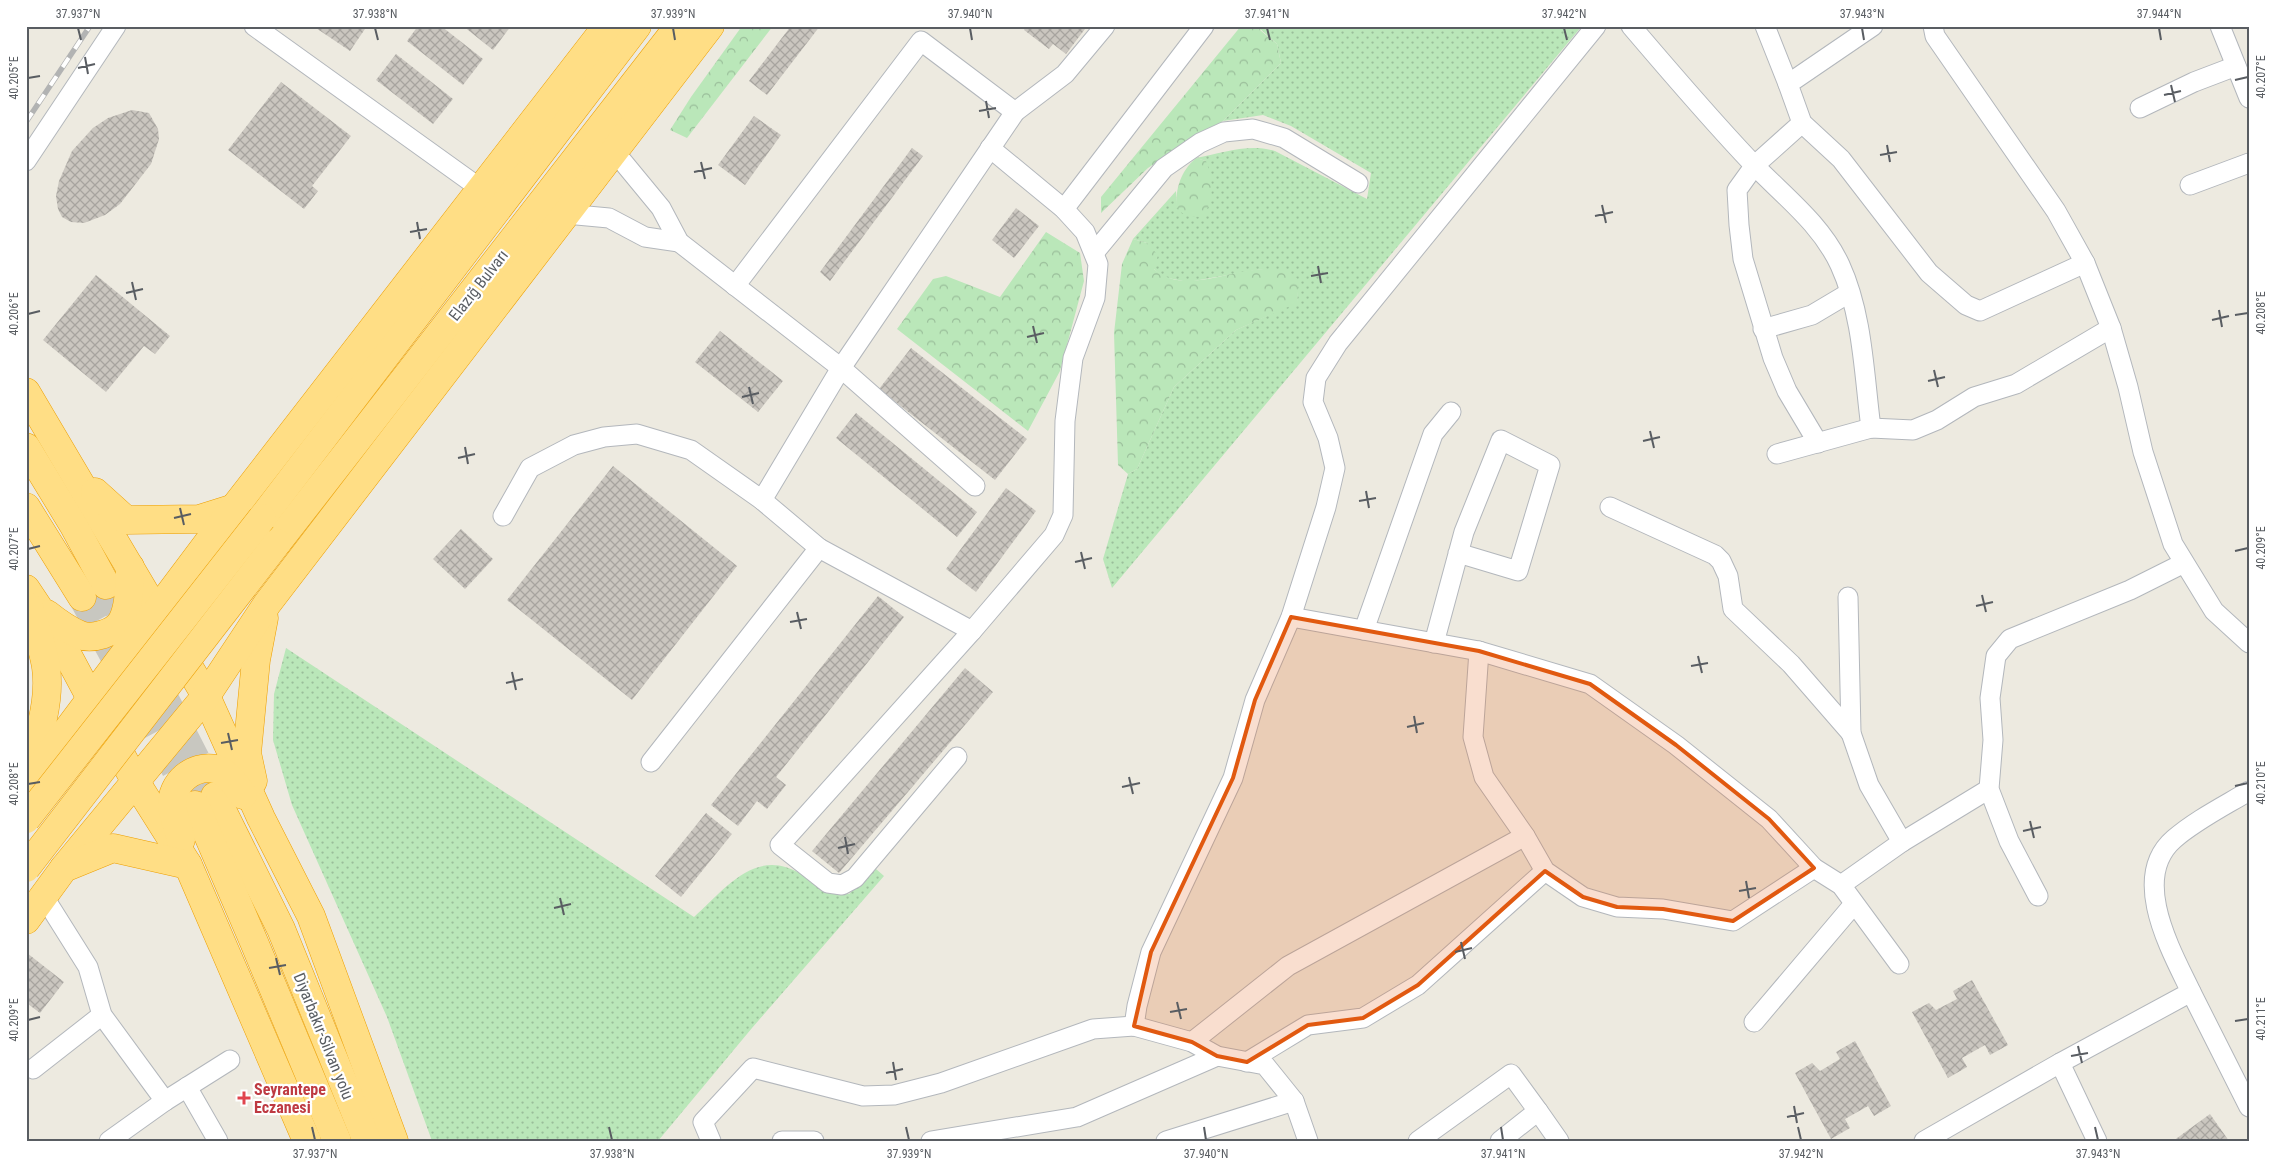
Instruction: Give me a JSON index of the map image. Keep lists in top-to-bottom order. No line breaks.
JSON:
{"streets":{"highway":["Elazığ Bulvarı","Diyarbakır-Silvan yolu"]},"places":{"health":["Seyrantepe Eczanesi"]},"coordinates":["37.937°N","37.938°N","37.939°N","37.940°N","37.941°N","37.942°N","37.943°N","37.944°N","40.207°E","40.205°E","40.208°E","40.206°E","40.209°E","40.210°E","40.211°E"]}
